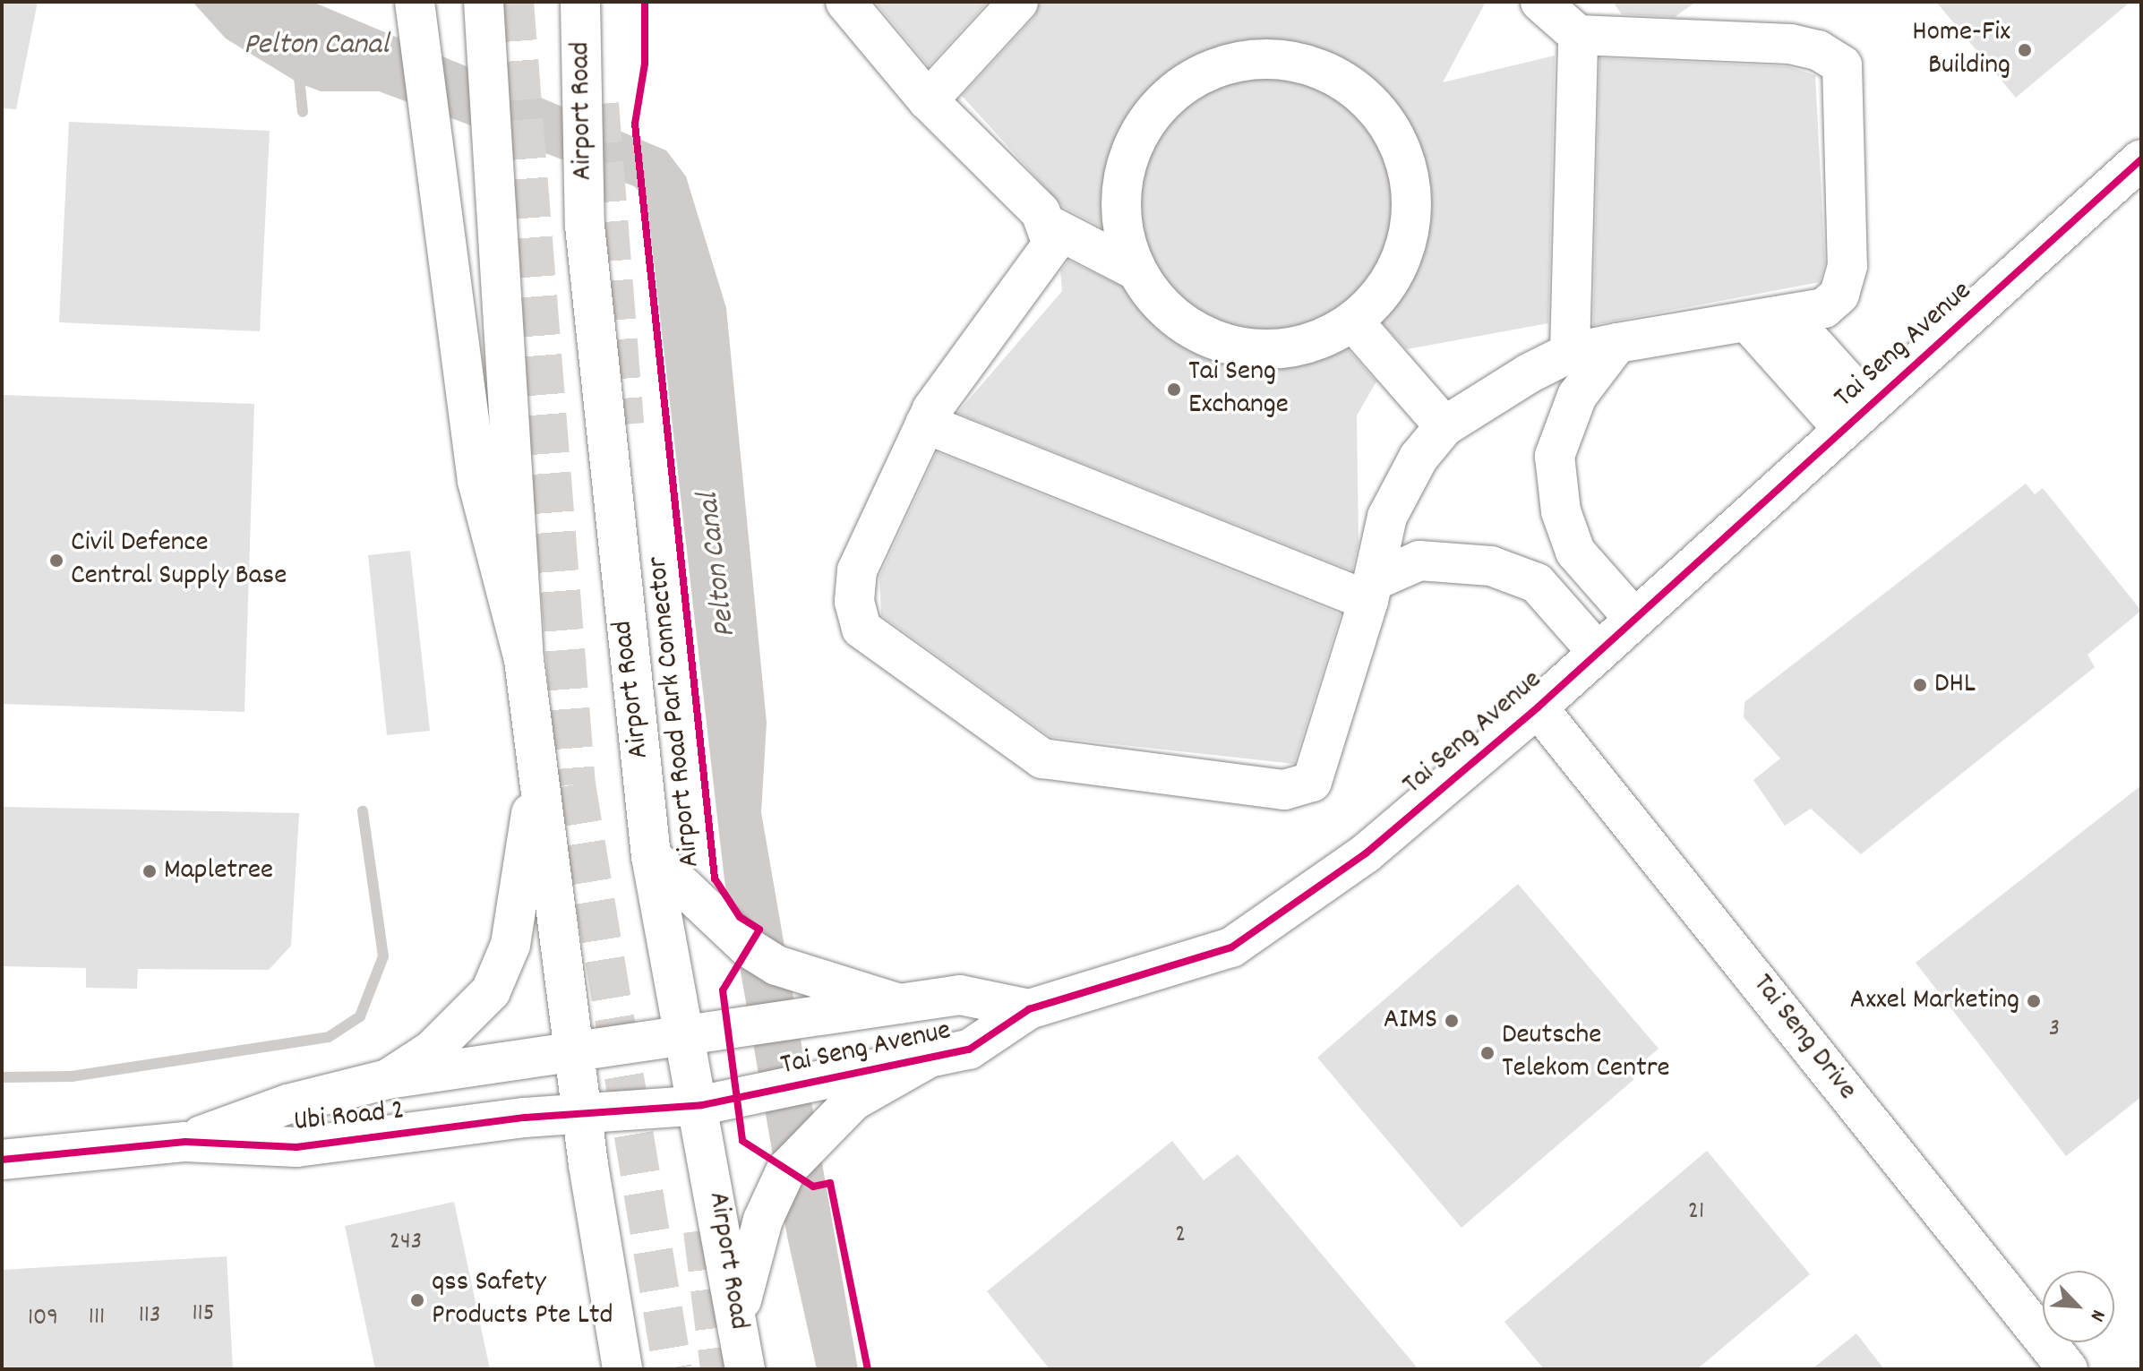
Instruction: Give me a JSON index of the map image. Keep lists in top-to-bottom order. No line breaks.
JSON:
{"streets":{"main road":["Airport Road","Tai Seng Avenue","Tai Seng Drive","Ubi Road 2"],"cycle path":["Airport Road Park Connector"]},"crossings":[["Airport Road","Tai Seng Avenue"],["Airport Road","Ubi Road 2"],["Tai Seng Avenue","Tai Seng Drive"],["Tai Seng Avenue","Ubi Road 2"]],"water":["Pelton Canal"],"places":["Home-Fix Building","Tai Seng Exchange","Civil Defence Central Supply Base","DHL","Mapletree","Axxel Marketing","AIMS","Deutsche Telekom Centre","qss Safety Products Pte Ltd"],"house_numbers":["3","21","2","243","115","113","111","109"],"north":"bottom right"}
